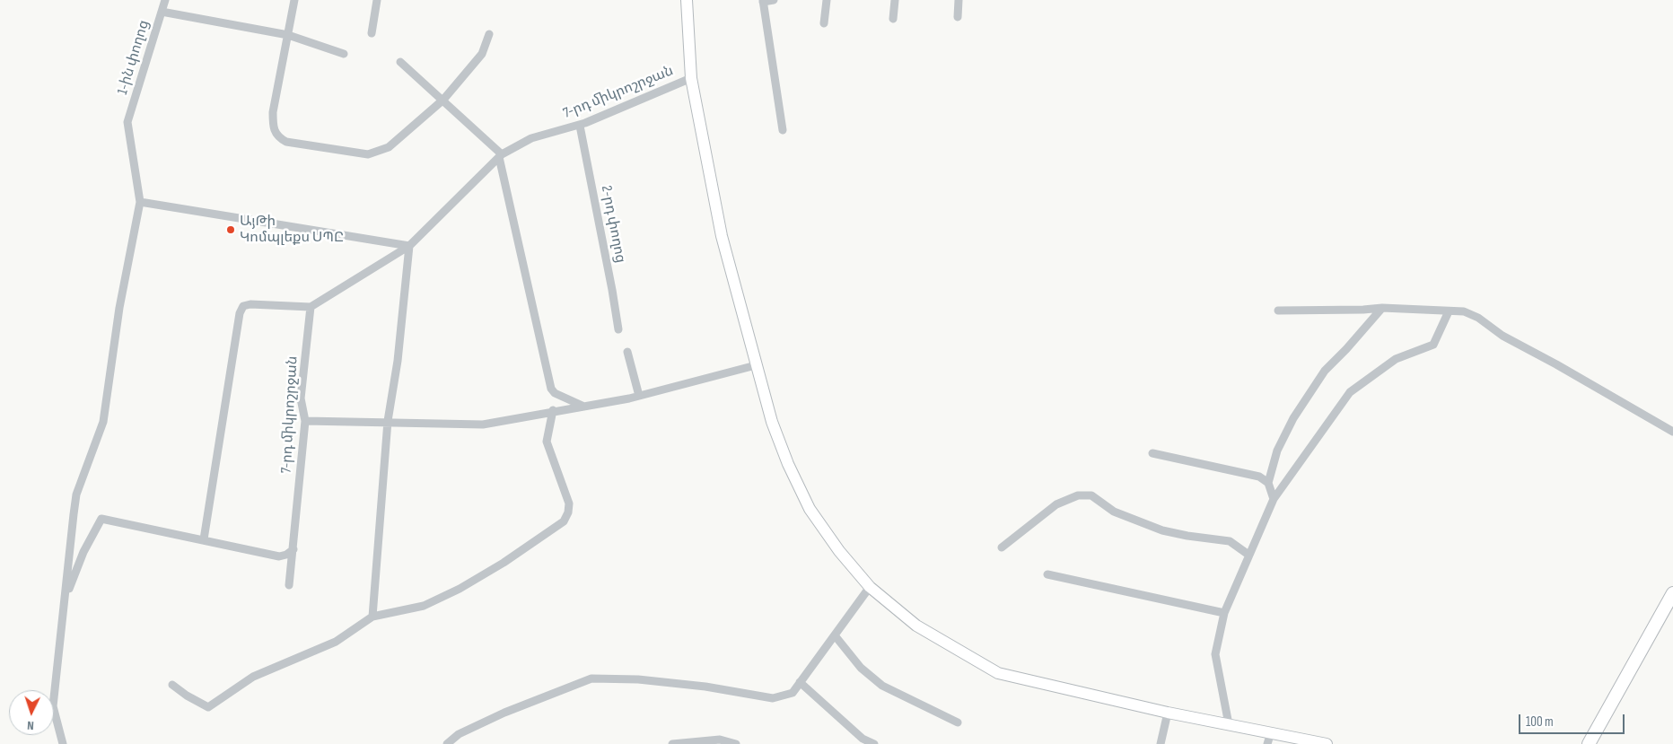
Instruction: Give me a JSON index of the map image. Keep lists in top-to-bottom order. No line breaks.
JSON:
{"streets":{"street":["1-ին փողոց","7-րդ միկրոշրջան","2-րդ փողոց"]},"crossings":[["7-րդ միկրոշրջան","2-րդ փողոց"]],"places":["ԱյԹի Կոմպլեքս ՍՊԸ"],"scale_bar":"100 m","north":"bottom"}
